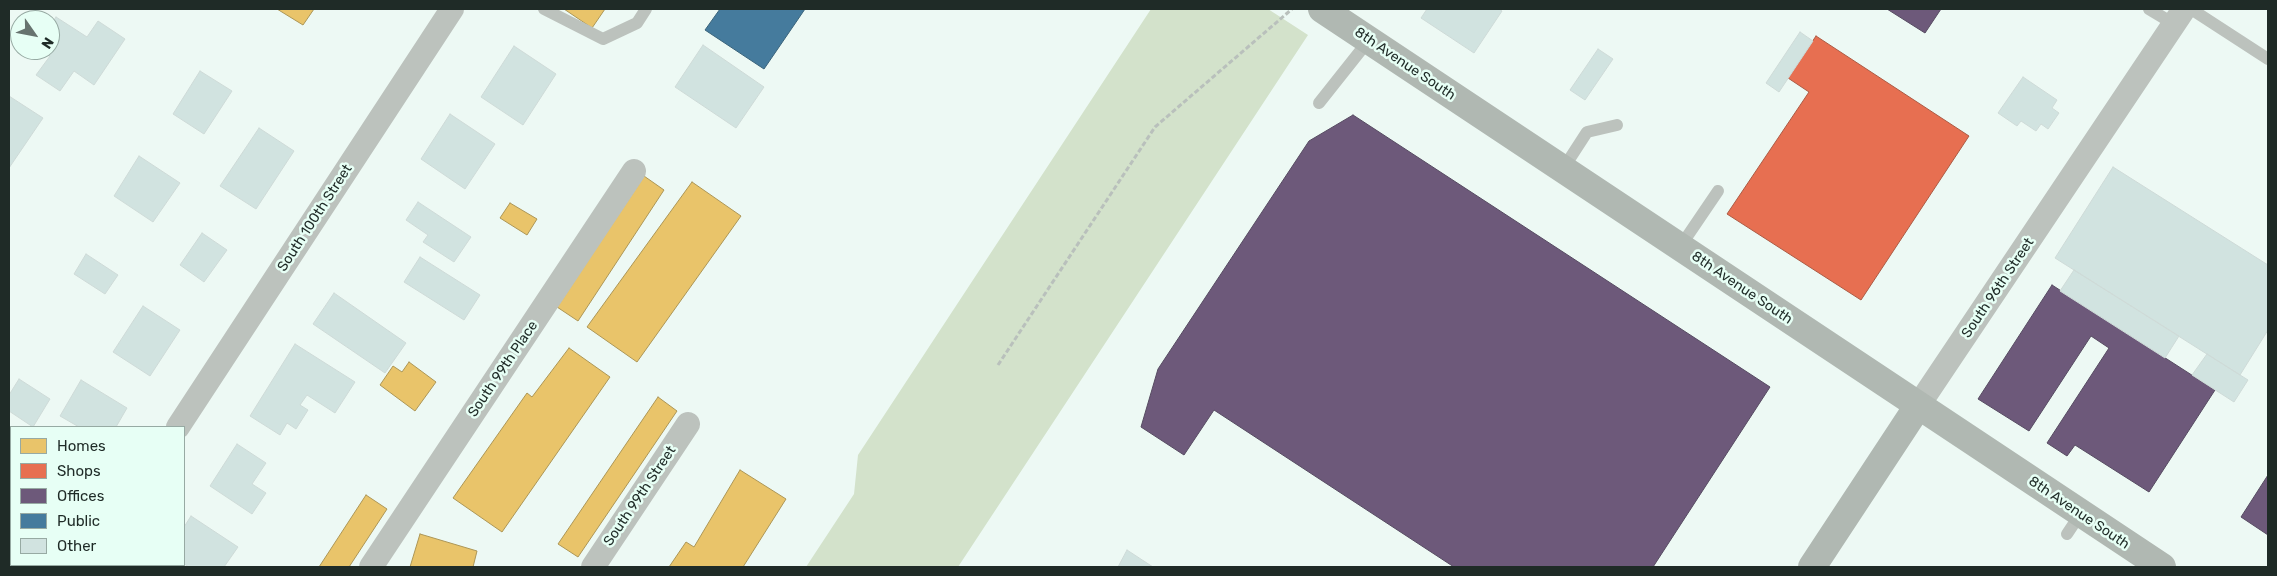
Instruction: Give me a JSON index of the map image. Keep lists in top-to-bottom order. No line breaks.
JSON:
{"streets":{"street":["8th Avenue South","South 100th Street","South 96th Street","South 99th Place","South 99th Street"]},"crossings":[["8th Avenue South","South 96th Street"]],"legend":["Homes","Shops","Offices","Public","Other"],"north":"bottom right"}
